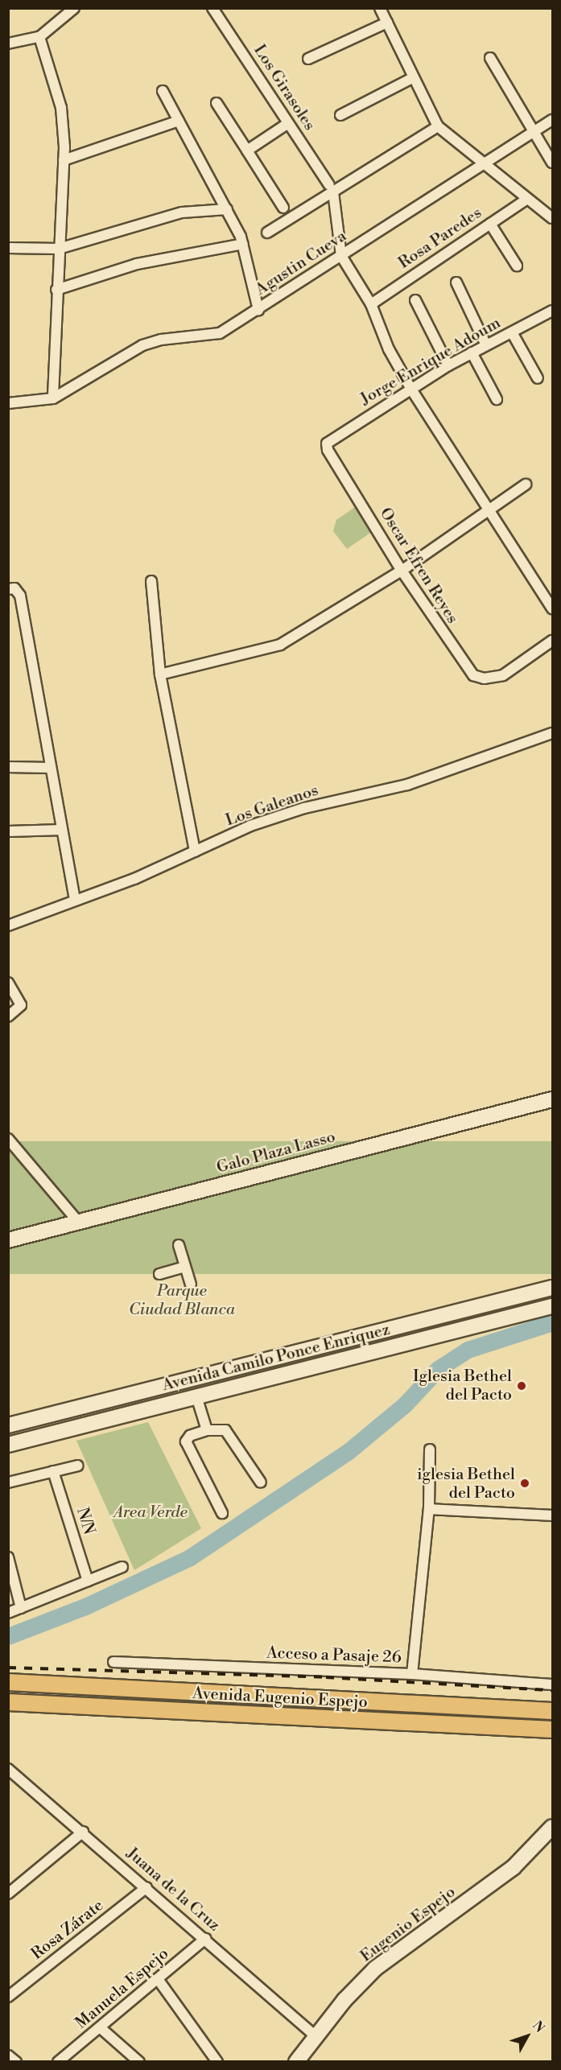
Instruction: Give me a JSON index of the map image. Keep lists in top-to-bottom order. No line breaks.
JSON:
{"streets":{"main road":["Galo Plaza Lasso","Avenida Camilo Ponce Enriquez","Avenida Eugenio Espejo","Eugenio Espejo"],"street":["Los Girasoles","Rosa Paredes","Agustin Cueva","Jorge Enrique Adoum","Oscar Efren Reyes","Los Galeanos","N/N","Acceso a Pasaje 26","Juana de la Cruz","Rosa Zárate","Manuela Espejo"]},"crossings":[["Jorge Enrique Adoum","Oscar Efren Reyes"],["Juana de la Cruz","Eugenio Espejo"],["Juana de la Cruz","Rosa Zárate"],["Juana de la Cruz","Manuela Espejo"]],"parks":["Parque Ciudad Blanca","Area Verde"],"places":["Iglesia Bethel del Pacto","iglesia Bethel del Pacto"],"north":"top right"}
